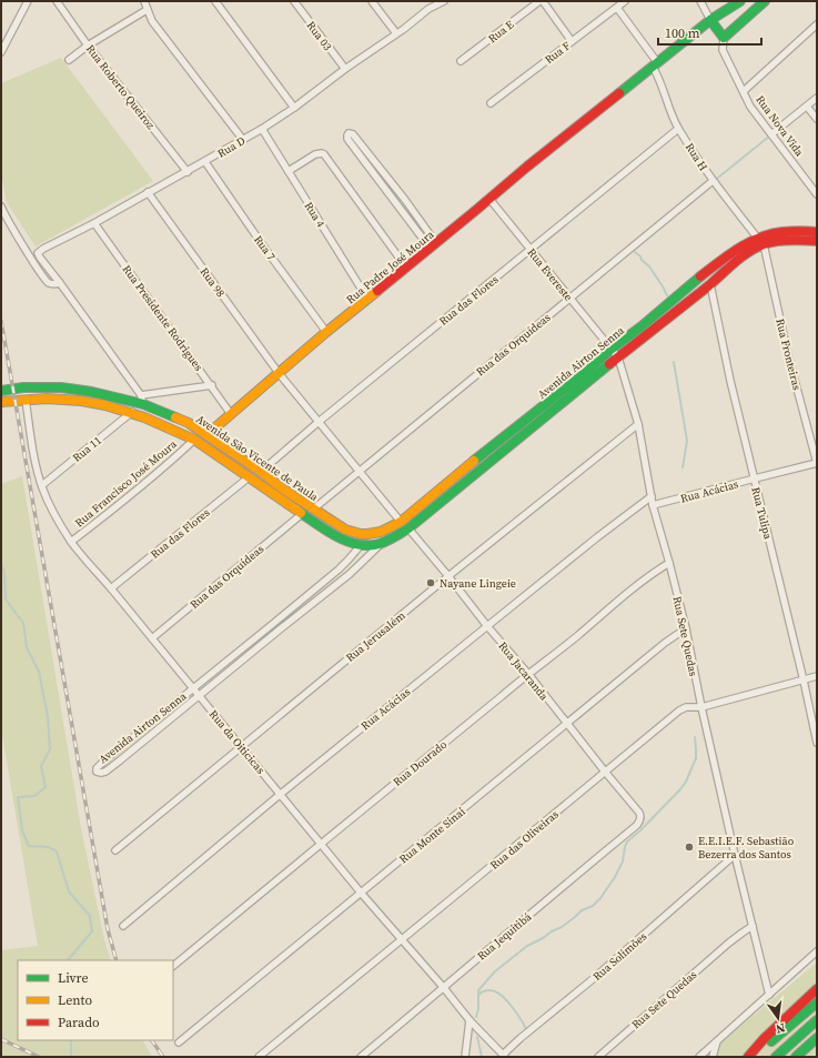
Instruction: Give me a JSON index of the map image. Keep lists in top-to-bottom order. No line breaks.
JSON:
{"streets":{"main road":["Rua Nova Vida","Rua Padre José Moura","Avenida Airton Senna","Avenida São Vicente de Paula"],"street":["Rua E","Rua 03","Rua F","Rua Roberto Queiroz","Rua D","Rua H","Rua 4","Rua 7","Rua Evereste","Rua 98","Rua das Flores","Rua Presidente Rodrigues","Rua das Orquídeas","Rua Fronteiras","Rua 11","Rua Francisco José Moura","Rua Acácias","Rua Tulipa","Rua Jerusalém","Rua Sete Quedas","Rua Jacaranda","Rua da Oiticicas","Rua Dourado","Rua Monte Sinai","Rua das Oliveiras","Rua Jequitibá","Rua Solimões"]},"crossings":[["Rua E","Rua F"],["Rua 03","Rua D"],["Rua F","Rua H"],["Rua Roberto Queiroz","Rua D"],["Rua D","Rua 4"],["Rua D","Rua 7"],["Rua D","Rua 98"],["Rua D","Rua Presidente Rodrigues"],["Rua H","Rua Padre José Moura"],["Rua H","Rua das Flores"],["Rua H","Rua das Orquídeas"],["Rua H","Rua Fronteiras"],["Rua H","Avenida Airton Senna"],["Rua 4","Rua Padre José Moura"],["Rua 7","Rua Padre José Moura"],["Rua Padre José Moura","Rua Evereste"],["Rua Padre José Moura","Rua 98"],["Rua Padre José Moura","Rua Presidente Rodrigues"],["Rua Padre José Moura","Avenida São Vicente de Paula"],["Rua Evereste","Rua das Flores"],["Rua Evereste","Rua das Orquídeas"],["Rua Evereste","Avenida Airton Senna"],["Rua Evereste","Rua Sete Quedas"],["Rua das Flores","Avenida São Vicente de Paula"],["Rua das Flores","Rua da Oiticicas"],["Rua das Orquídeas","Avenida São Vicente de Paula"],["Rua das Orquídeas","Rua da Oiticicas"],["Rua Fronteiras","Avenida Airton Senna"],["Rua Fronteiras","Rua Acácias"],["Avenida Airton Senna","Avenida São Vicente de Paula"],["Avenida Airton Senna","Rua Tulipa"],["Avenida Airton Senna","Rua Sete Quedas"],["Avenida Airton Senna","Rua Jacaranda"],["Avenida Airton Senna","Rua da Oiticicas"],["Rua 11","Avenida São Vicente de Paula"],["Rua 11","Rua da Oiticicas"],["Avenida São Vicente de Paula","Rua Francisco José Moura"],["Avenida São Vicente de Paula","Rua da Oiticicas"],["Rua Francisco José Moura","Rua da Oiticicas"],["Rua Acácias","Rua Tulipa"],["Rua Acácias","Rua Sete Quedas"],["Rua Acácias","Rua Jacaranda"],["Rua Acácias","Rua da Oiticicas"],["Rua Tulipa","Rua das Oliveiras"],["Rua Jerusalém","Rua Sete Quedas"],["Rua Jerusalém","Rua Jacaranda"],["Rua Jerusalém","Rua da Oiticicas"],["Rua Sete Quedas","Rua Dourado"],["Rua Sete Quedas","Rua Monte Sinai"],["Rua Sete Quedas","Rua das Oliveiras"],["Rua Sete Quedas","Rua Solimões"],["Rua Jacaranda","Rua Dourado"],["Rua Jacaranda","Rua Monte Sinai"],["Rua Jacaranda","Rua das Oliveiras"],["Rua Jacaranda","Rua Jequitibá"],["Rua da Oiticicas","Rua Dourado"],["Rua da Oiticicas","Rua Monte Sinai"],["Rua da Oiticicas","Rua das Oliveiras"],["Rua da Oiticicas","Rua Jequitibá"],["Rua da Oiticicas","Rua Solimões"]],"places":["Nayane Lingeie","E.E.I.E.F. Sebastião Bezerra dos Santos"],"legend":["Livre","Lento","Parado"],"scale_bar":"100 m","north":"bottom"}
